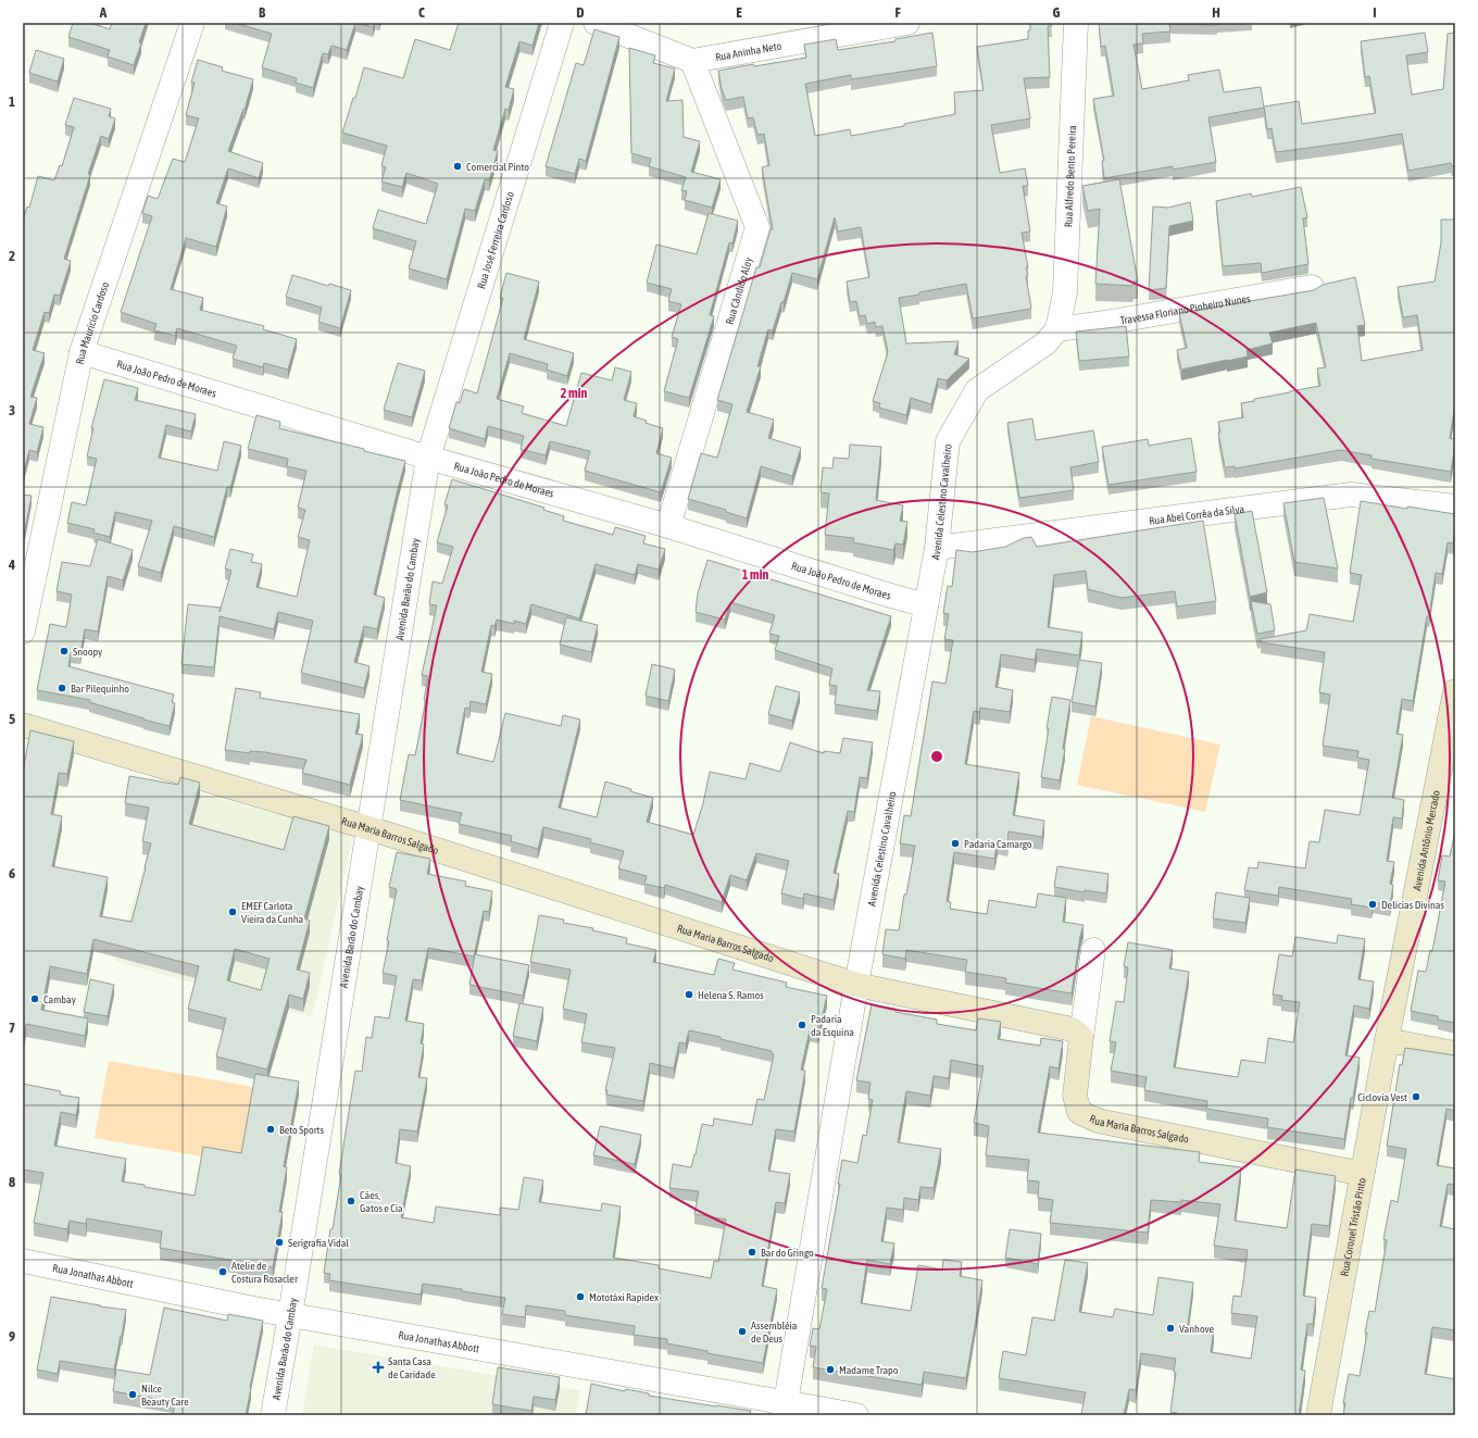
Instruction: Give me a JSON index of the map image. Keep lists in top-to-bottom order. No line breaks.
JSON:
{"streets":{"street":["Rua Aninha Neto","Rua Alfredo Bento Pereira","Rua José Ferreira Cardoso","Rua Cândido Aloy","Travessa Floriano Pinheiro Nunes","Rua Maurício Cardoso","Rua João Pedro de Moraes","Avenida Celestino Cavalheiro","Rua Abel Corrêa da Silva","Avenida Barão do Cambay","Rua Maria Barros Salgado","Avenida Antônio Mercado","Rua Coronel Tristão Pinto","Rua Jonathas Abbott"]},"crossings":[["Rua Aninha Neto","Rua Cândido Aloy"],["Rua Alfredo Bento Pereira","Travessa Floriano Pinheiro Nunes"],["Rua Alfredo Bento Pereira","Avenida Celestino Cavalheiro"],["Rua José Ferreira Cardoso","Rua João Pedro de Moraes"],["Rua José Ferreira Cardoso","Avenida Barão do Cambay"],["Rua Cândido Aloy","Rua João Pedro de Moraes"],["Travessa Floriano Pinheiro Nunes","Avenida Celestino Cavalheiro"],["Rua Maurício Cardoso","Rua João Pedro de Moraes"],["Rua João Pedro de Moraes","Avenida Celestino Cavalheiro"],["Rua João Pedro de Moraes","Avenida Barão do Cambay"],["Avenida Celestino Cavalheiro","Rua Abel Corrêa da Silva"],["Avenida Celestino Cavalheiro","Rua Maria Barros Salgado"],["Avenida Celestino Cavalheiro","Rua Jonathas Abbott"],["Avenida Barão do Cambay","Rua Maria Barros Salgado"],["Avenida Barão do Cambay","Rua Jonathas Abbott"],["Rua Maria Barros Salgado","Rua Coronel Tristão Pinto"],["Avenida Antônio Mercado","Rua Coronel Tristão Pinto"]],"places":{"other":["Comercial Pinto","Snoopy","Bar Pilequinho","Padaria Camargo","Delícias Divinas","EMEF Carlota Vieira da Cunha","Helena S. Ramos","Cambay","Padaria da Esquina","Ciclovia Vest","Beto Sports","Cães, Gatos e Cia","Serigrafia Vidal","Bar do Gringo","Atelie de Costura Rosacler","Mototáxi Rapidex","Vanhove","Assembléia de Deus","Madame Trapo","Nilce Beauty Care"],"health":["Santa Casa de Caridade"]},"grid":{"columns":["A","B","C","D","E","F","G","H","I"],"rows":["1","2","3","4","5","6","7","8","9"]},"rings":["2 min","1 min"]}
